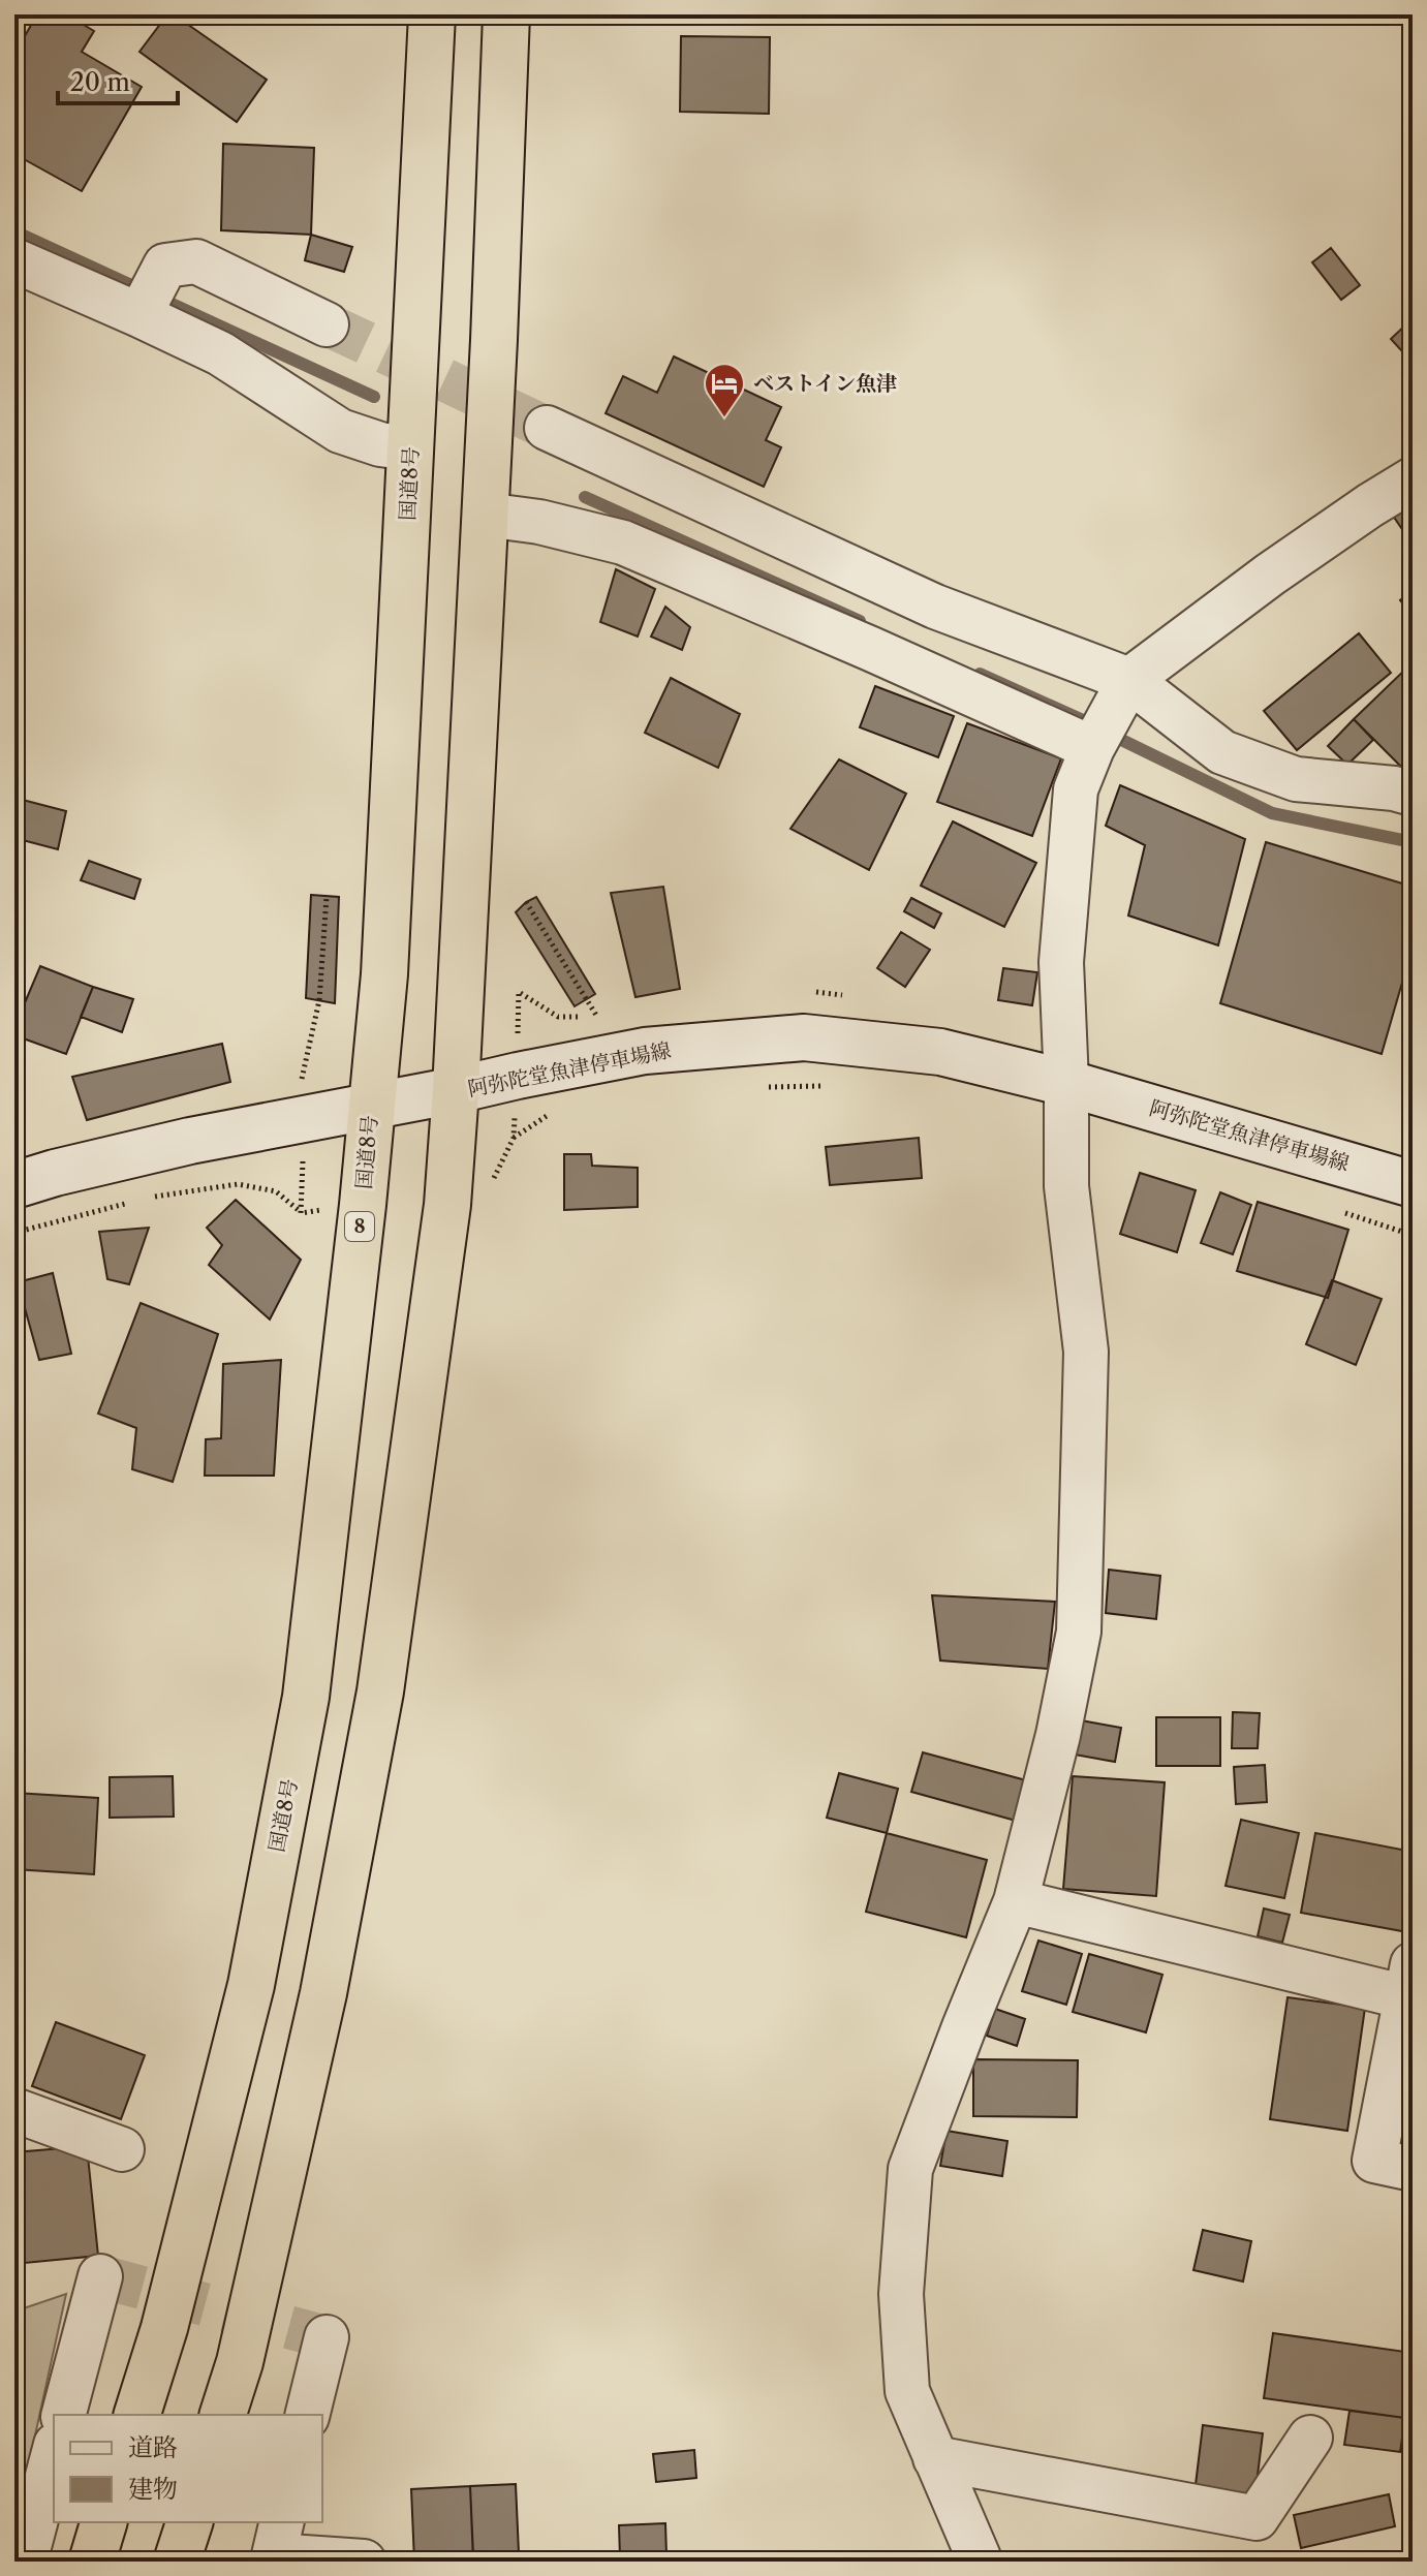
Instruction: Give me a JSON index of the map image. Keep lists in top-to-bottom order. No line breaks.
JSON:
{"streets":{"highway":["国道8号","8"],"main road":["阿弥陀堂魚津停車場線"]},"crossings":[["国道8号","阿弥陀堂魚津停車場線"]],"places":{"hotel":["ベストイン魚津"]},"legend":["道路","建物"],"scale_bar":"20 m"}
